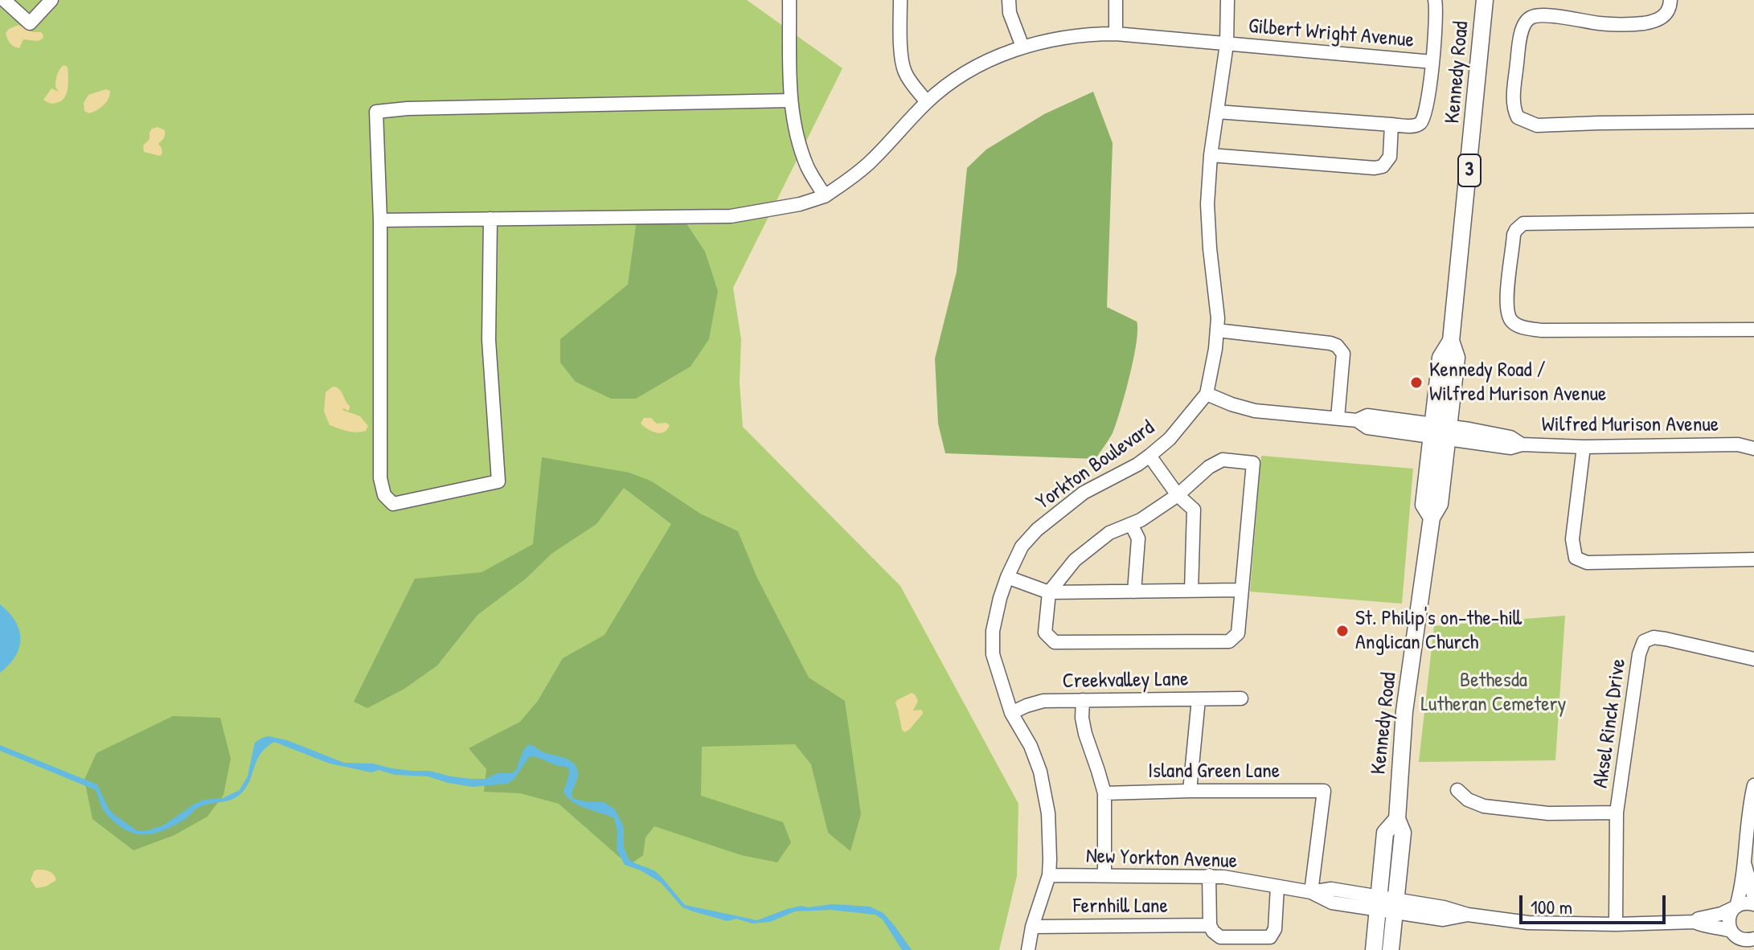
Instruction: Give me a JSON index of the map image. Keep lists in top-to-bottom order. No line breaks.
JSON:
{"streets":{"main road":["Kennedy Road","3"],"street":["Gilbert Wright Avenue","Wilfred Murison Avenue","Yorkton Boulevard","Creekvalley Lane","Aksel Rinck Drive","Island Green Lane","New Yorkton Avenue","Fernhill Lane"]},"crossings":[["Kennedy Road","Wilfred Murison Avenue"],["Kennedy Road","New Yorkton Avenue"],["Wilfred Murison Avenue","Yorkton Boulevard"],["Yorkton Boulevard","Creekvalley Lane"],["Yorkton Boulevard","New Yorkton Avenue"],["Yorkton Boulevard","Fernhill Lane"],["Aksel Rinck Drive","New Yorkton Avenue"],["Island Green Lane","New Yorkton Avenue"],["New Yorkton Avenue","Fernhill Lane"]],"parks":["Bethesda Lutheran Cemetery"],"places":["Kennedy Road / Wilfred Murison Avenue","St. Philip's on-the-hill Anglican Church"],"scale_bar":"100 m"}
